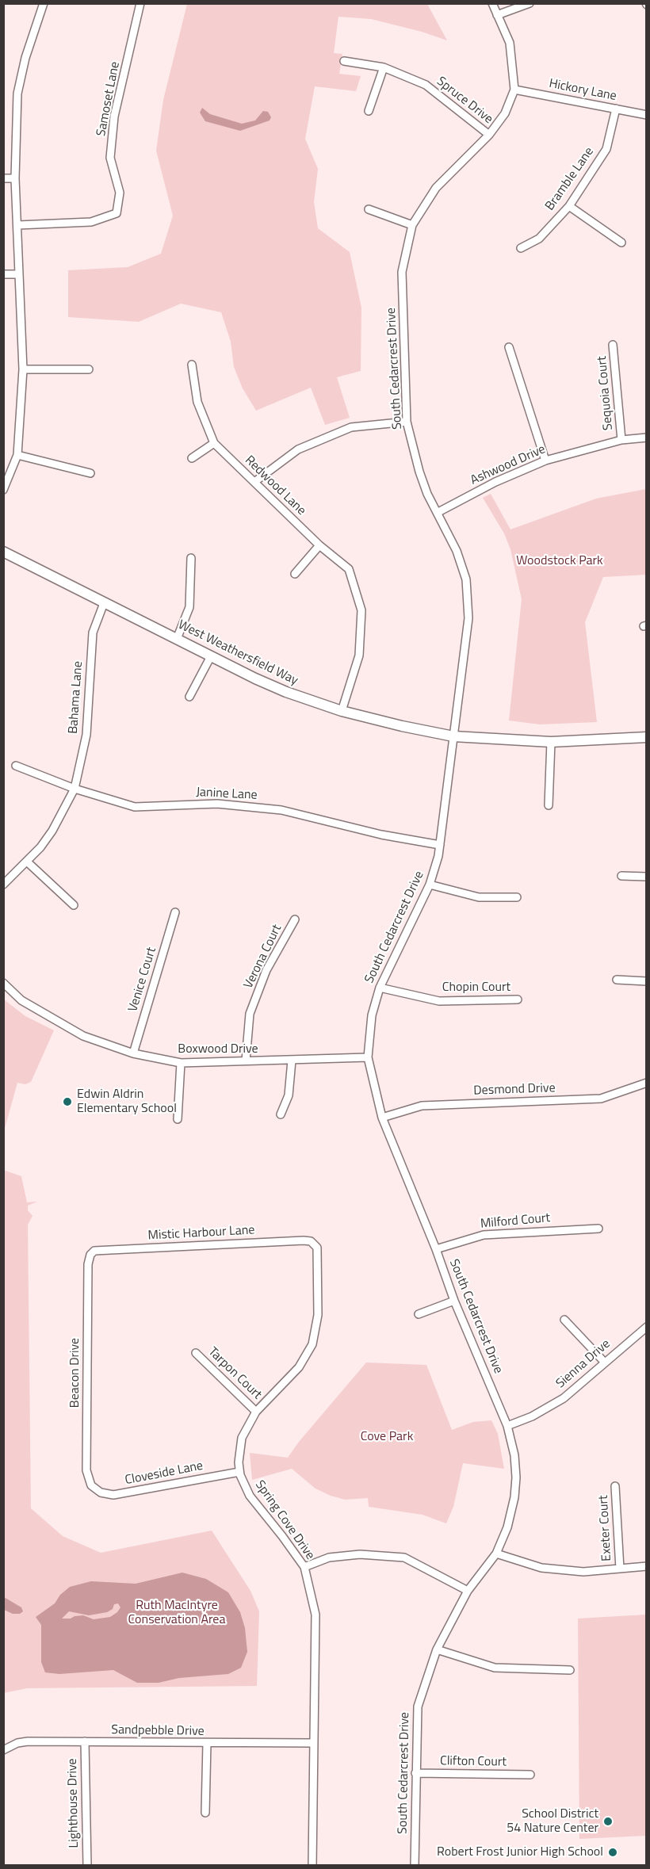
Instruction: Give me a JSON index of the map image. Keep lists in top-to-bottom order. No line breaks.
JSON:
{"streets":{"street":["Hickory Lane","Samoset Lane","Spruce Drive","Bramble Lane","South Cedarcrest Drive","Sequoia Court","Ashwood Drive","Redwood Lane","West Weathersfield Way","Bahama Lane","Janine Lane","Verona Court","Venice Court","Chopin Court","Boxwood Drive","Desmond Drive","Milford Court","Mistic Harbour Lane","Sienna Drive","Beacon Drive","Tarpon Court","Cloveside Lane","Spring Cove Drive","Exeter Court","Sandpebble Drive","Clifton Court","Lighthouse Drive"]},"crossings":[["Hickory Lane","Bramble Lane"],["Hickory Lane","South Cedarcrest Drive"],["Spruce Drive","South Cedarcrest Drive"],["South Cedarcrest Drive","Ashwood Drive"],["South Cedarcrest Drive","West Weathersfield Way"],["South Cedarcrest Drive","Janine Lane"],["South Cedarcrest Drive","Chopin Court"],["South Cedarcrest Drive","Boxwood Drive"],["South Cedarcrest Drive","Desmond Drive"],["South Cedarcrest Drive","Milford Court"],["South Cedarcrest Drive","Sienna Drive"],["South Cedarcrest Drive","Clifton Court"],["Sequoia Court","Ashwood Drive"],["Redwood Lane","West Weathersfield Way"],["West Weathersfield Way","Bahama Lane"],["Bahama Lane","Janine Lane"],["Verona Court","Boxwood Drive"],["Venice Court","Boxwood Drive"],["Mistic Harbour Lane","Beacon Drive"],["Mistic Harbour Lane","Spring Cove Drive"],["Beacon Drive","Cloveside Lane"],["Tarpon Court","Spring Cove Drive"],["Cloveside Lane","Spring Cove Drive"],["Spring Cove Drive","Sandpebble Drive"],["Sandpebble Drive","Lighthouse Drive"]],"parks":["Woodstock Park","Cove Park","Ruth MacIntyre Conservation Area"],"places":["Edwin Aldrin Elementary School","School District 54 Nature Center","Robert Frost Junior High School"]}
